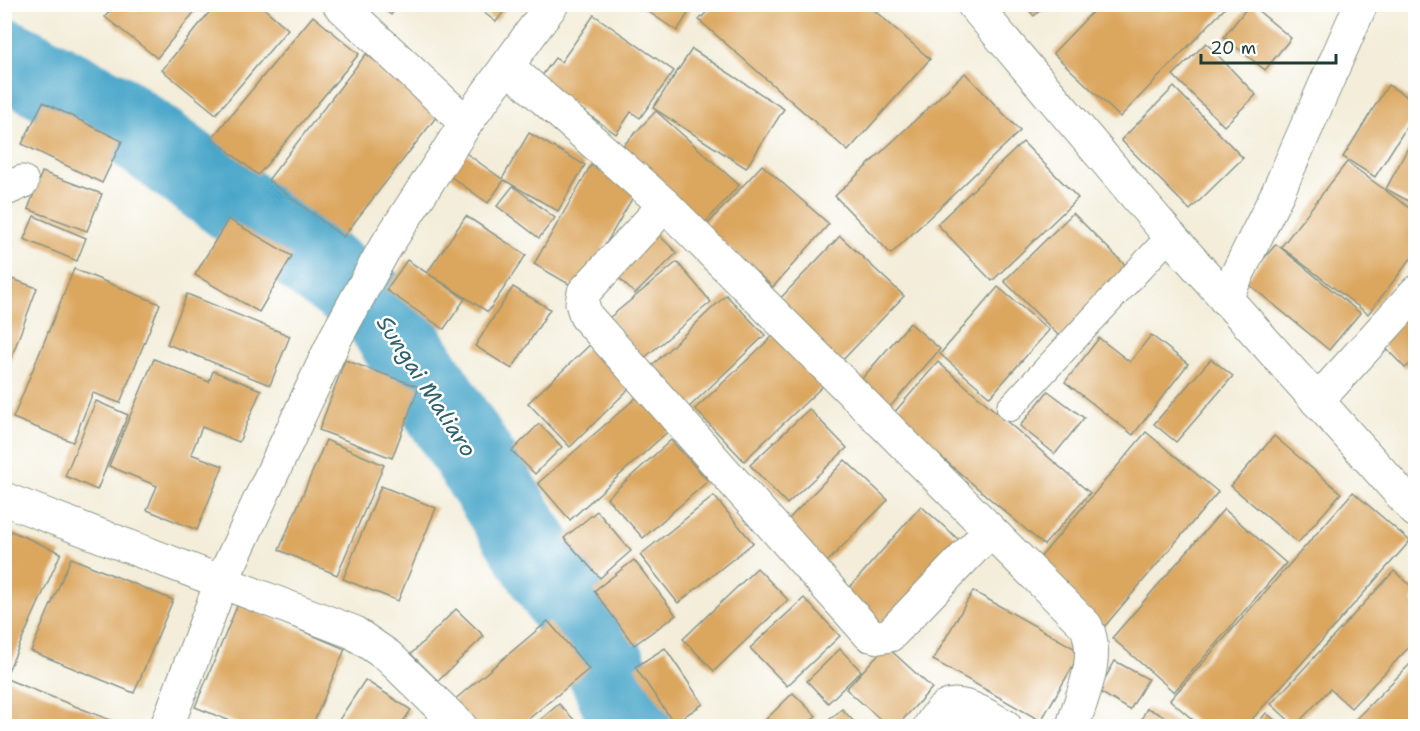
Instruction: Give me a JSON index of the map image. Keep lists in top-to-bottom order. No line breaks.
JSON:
{"water":["Sungai Maliaro"],"scale_bar":"20 m"}
